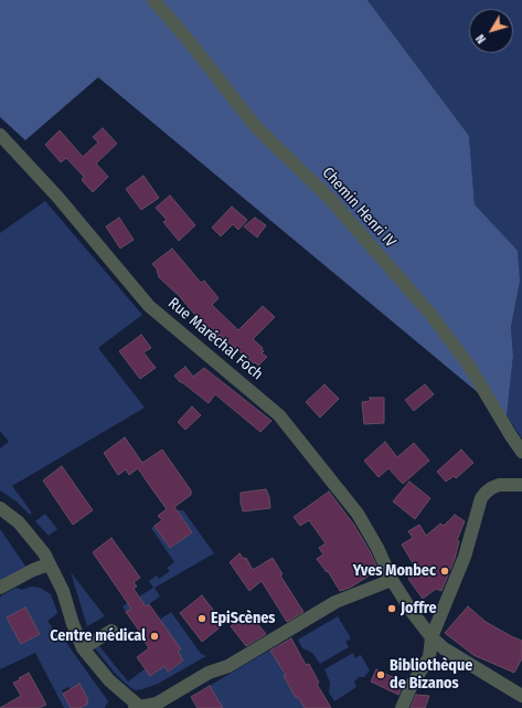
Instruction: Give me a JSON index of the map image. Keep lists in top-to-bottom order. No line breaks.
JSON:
{"streets":{"street":["Chemin Henri IV","Rue Maréchal Foch"]},"places":["Yves Monbec","Joffre","EpiScènes","Centre médical","Bibliothèque de Bizanos"],"north":"bottom left"}
